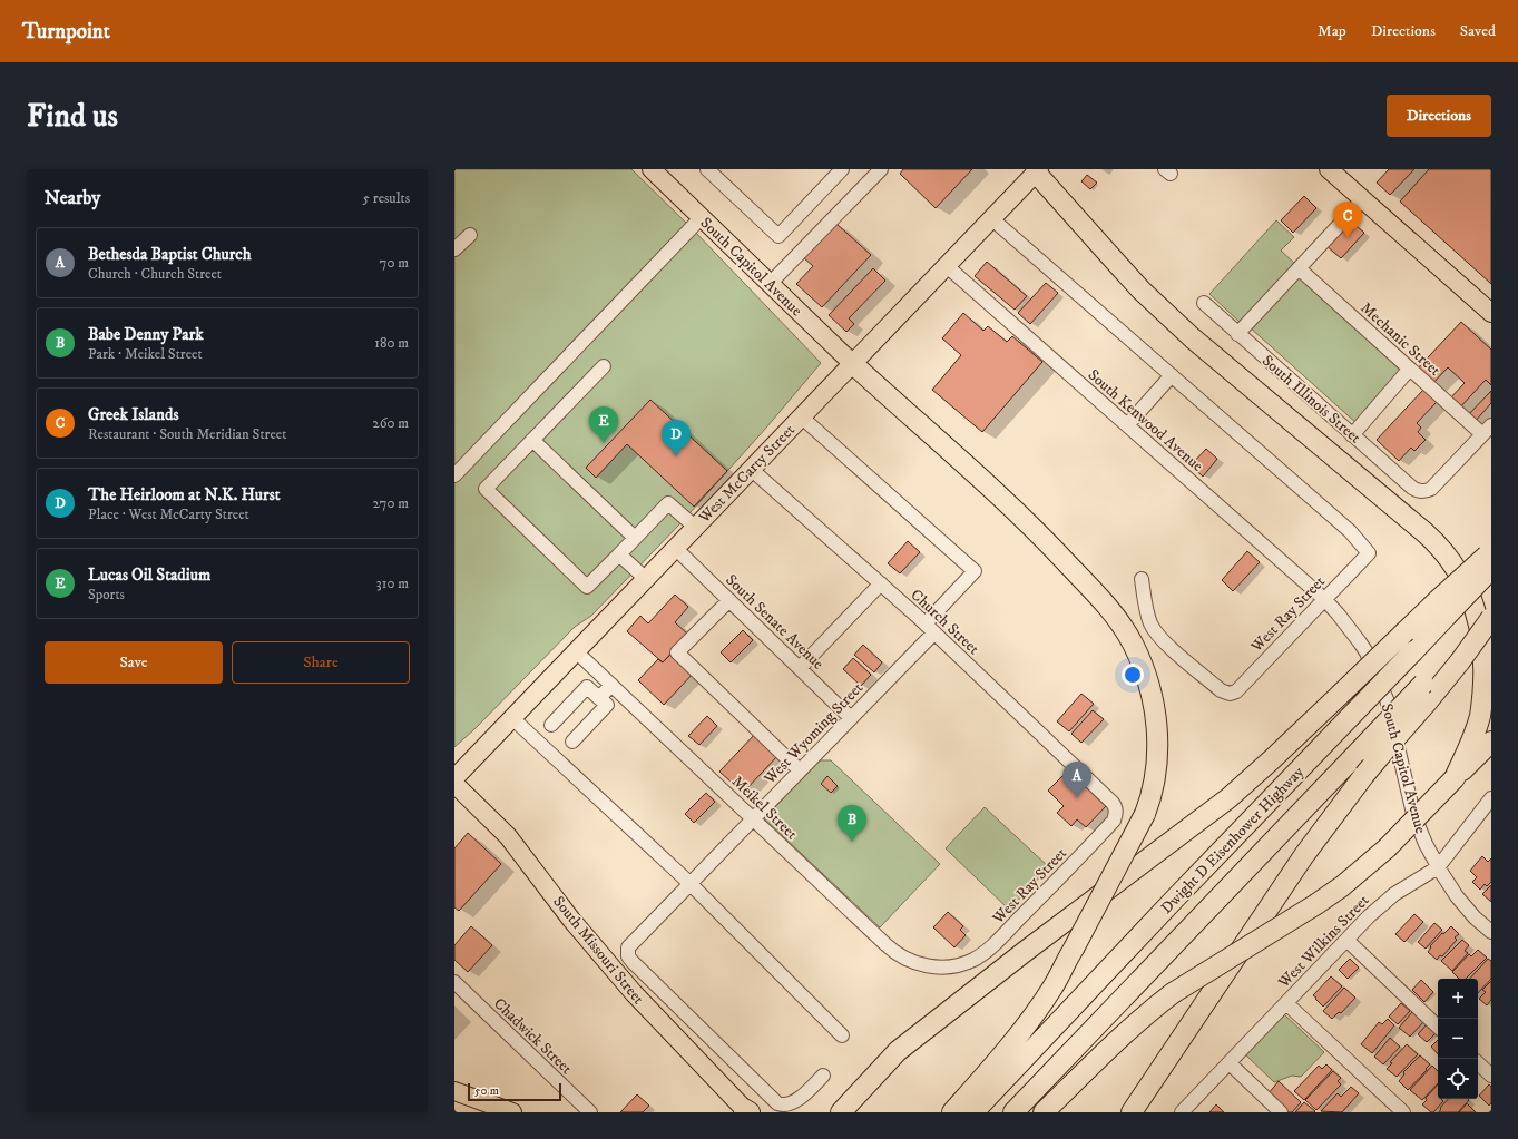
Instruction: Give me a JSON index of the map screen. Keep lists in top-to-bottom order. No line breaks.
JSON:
{"streets":{"highway":["Dwight D Eisenhower Highway"],"main road":["South Capitol Avenue","West McCarty Street","South Missouri Street"],"street":["Mechanic Street","South Illinois Street","South Kenwood Avenue","West Ray Street","South Senate Avenue","Church Street","West Wyoming Street","Meikel Street","West Wilkins Street","Chadwick Street"]},"crossings":[["South Capitol Avenue","South Kenwood Avenue"],["South Capitol Avenue","West McCarty Street"],["South Capitol Avenue","West Ray Street"],["South Capitol Avenue","West Wilkins Street"],["Mechanic Street","South Illinois Street"],["South Kenwood Avenue","West McCarty Street"],["South Kenwood Avenue","West Ray Street"],["West McCarty Street","South Senate Avenue"],["West McCarty Street","Church Street"],["West McCarty Street","West Wyoming Street"],["West McCarty Street","Meikel Street"],["West Ray Street","Church Street"],["West Ray Street","Meikel Street"],["South Senate Avenue","West Wyoming Street"],["Church Street","West Wyoming Street"],["West Wyoming Street","Meikel Street"],["West Wyoming Street","South Missouri Street"]],"scale_bar":"50 m","page":{"header":"Turnpoint","nav":["Map","Directions","Saved"],"buttons":["Directions",["Save","Share"]],"title":"Find us","heading":["Nearby","5 results"],"pins":["C","E","D","A","B"],"list":[{"mark":"A","name":"Bethesda Baptist Church","note":"Church · Church Street","value":"70 m"},{"mark":"B","name":"Babe Denny Park","note":"Park · Meikel Street","value":"180 m"},{"mark":"C","name":"Greek Islands","note":"Restaurant · South Meridian Street","value":"260 m"},{"mark":"D","name":"The Heirloom at N.K. Hurst","note":"Place · West McCarty Street","value":"270 m"},{"mark":"E","name":"Lucas Oil Stadium","note":"Sports","value":"310 m"}],"map_buttons":["+","−"],"scale":"50 m"}}
